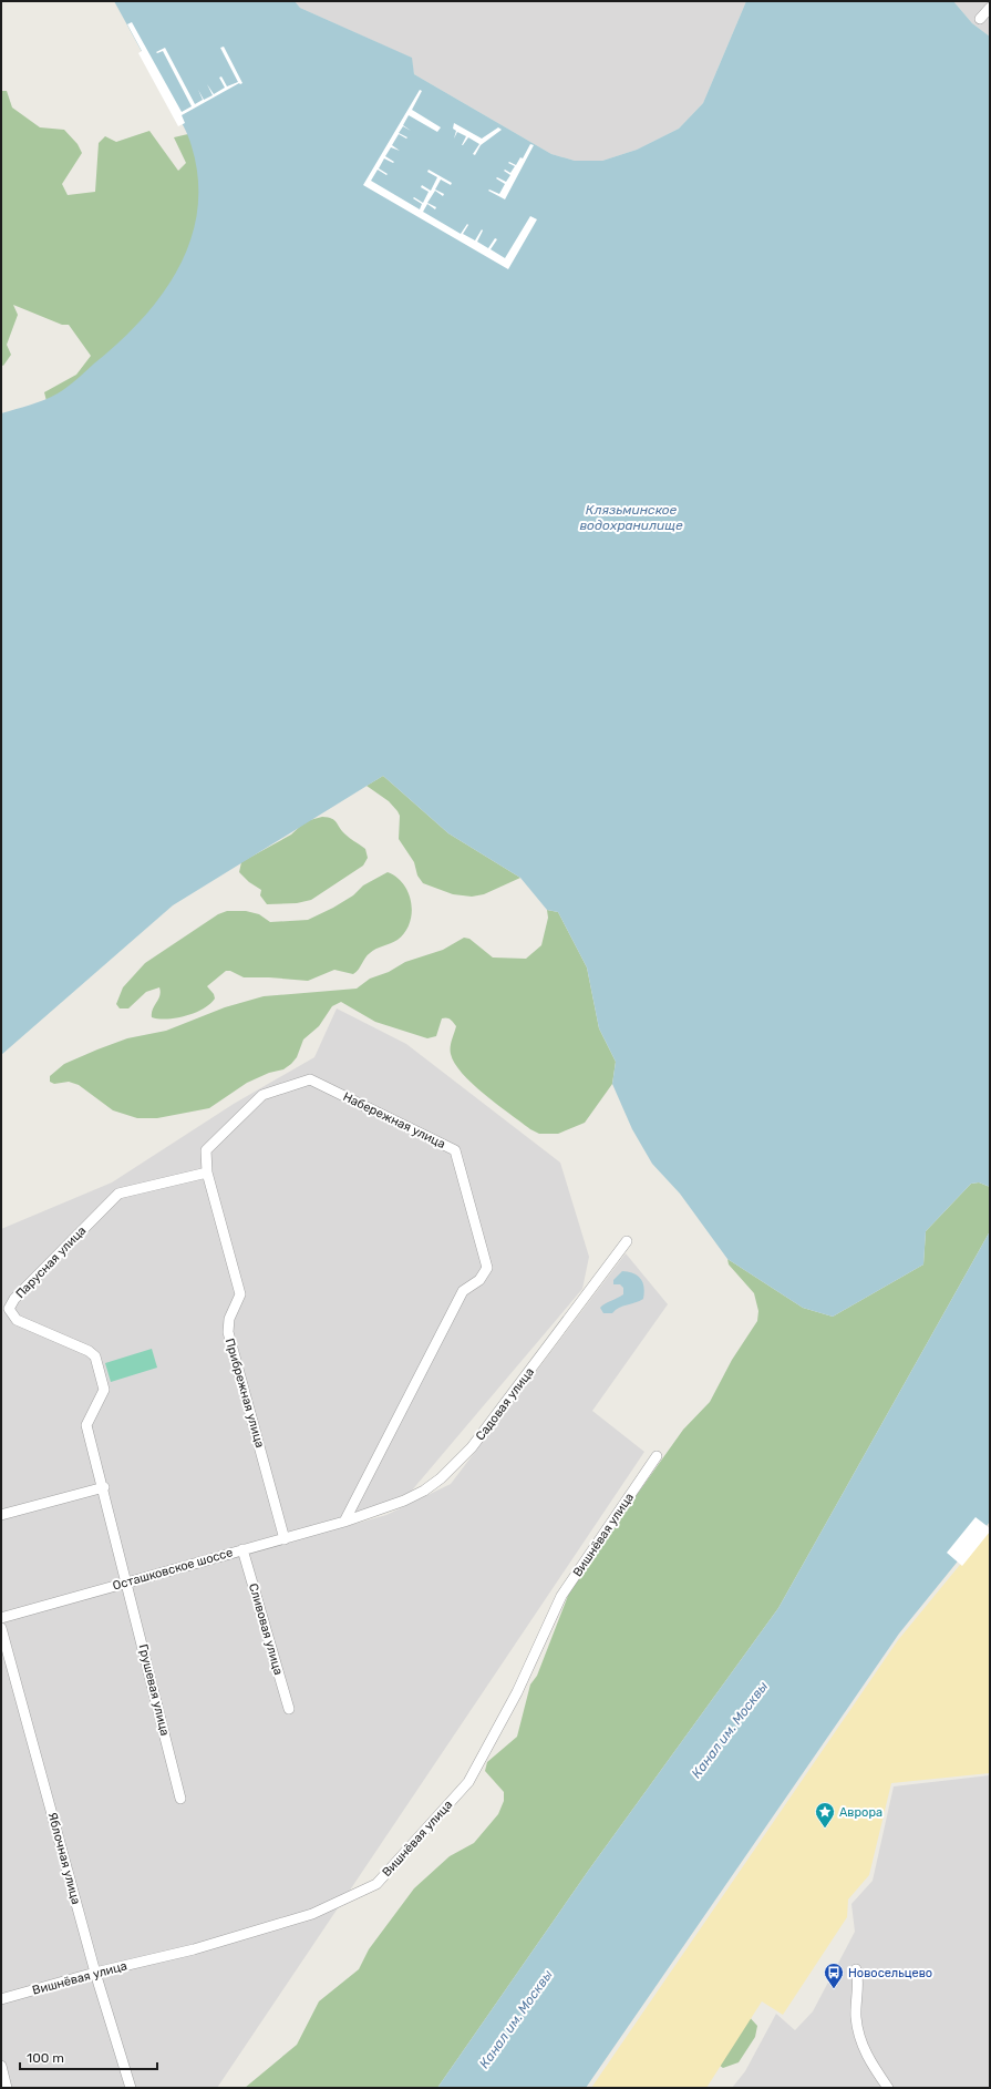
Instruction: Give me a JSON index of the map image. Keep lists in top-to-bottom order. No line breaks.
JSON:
{"streets":{"street":["Набережная улица","Парусная улица","Прибрежная улица","Садовая улица","Вишнёвая улица","Осташковское шоссе","Сливовая улица","Грушевая улица","Яблочная улица"]},"crossings":[["Набережная улица","Парусная улица"],["Набережная улица","Прибрежная улица"],["Набережная улица","Садовая улица"],["Набережная улица","Осташковское шоссе"],["Парусная улица","Прибрежная улица"],["Парусная улица","Осташковское шоссе"],["Парусная улица","Грушевая улица"],["Прибрежная улица","Осташковское шоссе"],["Садовая улица","Осташковское шоссе"],["Вишнёвая улица","Яблочная улица"],["Осташковское шоссе","Сливовая улица"],["Осташковское шоссе","Грушевая улица"]],"water":["Клязьминское водохранилище","Канал им. Москвы"],"places":{"place":["Аврора"],"bus stop":["Новосельцево"]},"scale_bar":"100 m"}
